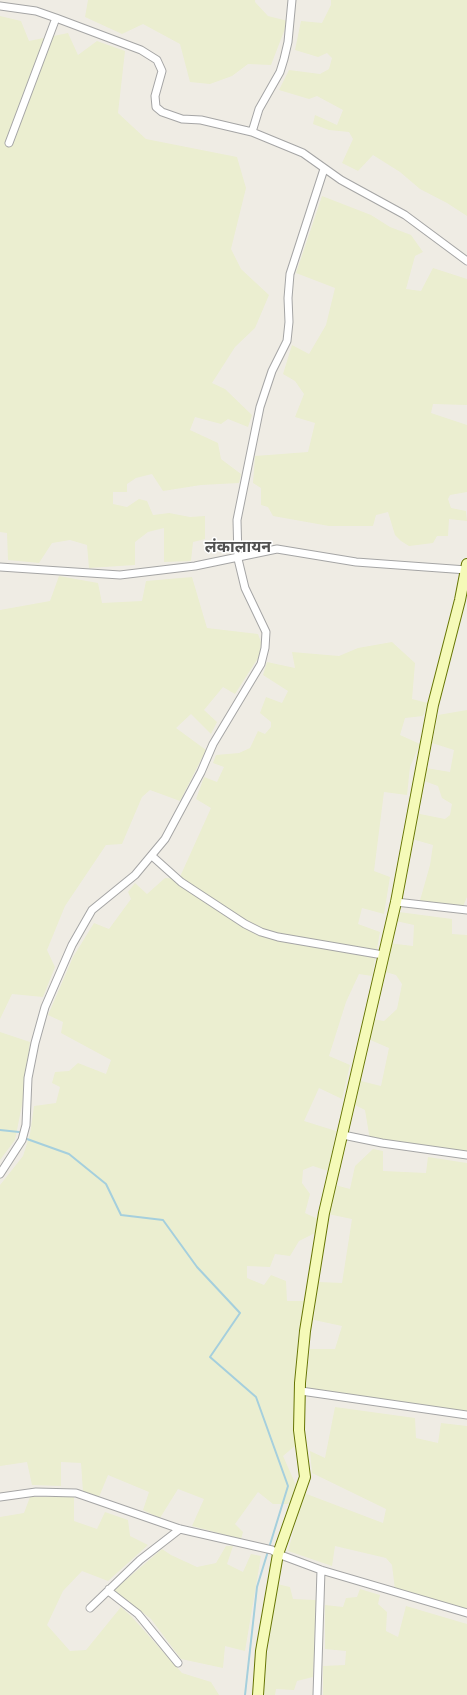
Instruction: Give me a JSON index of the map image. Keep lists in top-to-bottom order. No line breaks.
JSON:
{"districts":["लंकालायन"]}
